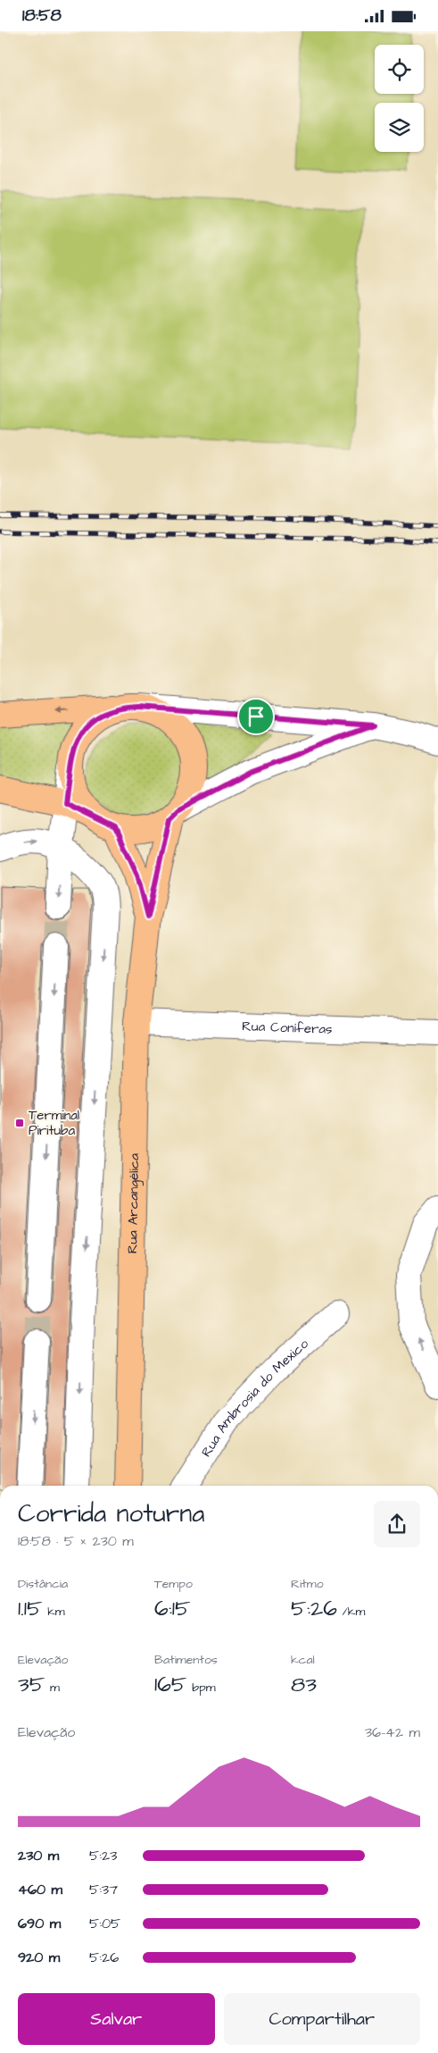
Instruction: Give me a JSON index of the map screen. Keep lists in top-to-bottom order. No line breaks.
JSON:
{"streets":{"main road":["Rua Arcangélica"],"street":["Rua Coníferas","Rua Ambrosia do Mexico"]},"crossings":[["Rua Coníferas","Rua Arcangélica"]],"places":{"transit":["Terminal Pirituba"]},"page":{"status":"18:58","heading":["Corrida noturna","18:58 · 5 × 230 m"],"stats":[["Distância","1.15 km"],["Tempo","6:15"],["Ritmo","5:26 /km"],["Elevação","35 m"],["Batimentos","165 bpm"],["kcal","83"]],"chart":["Elevação","36–42 m"],"list":[{"name":"230 m","note":"5:23"},{"name":"460 m","note":"5:37"},{"name":"690 m","note":"5:05"},{"name":"920 m","note":"5:26"}],"buttons":["Salvar","Compartilhar"]}}
